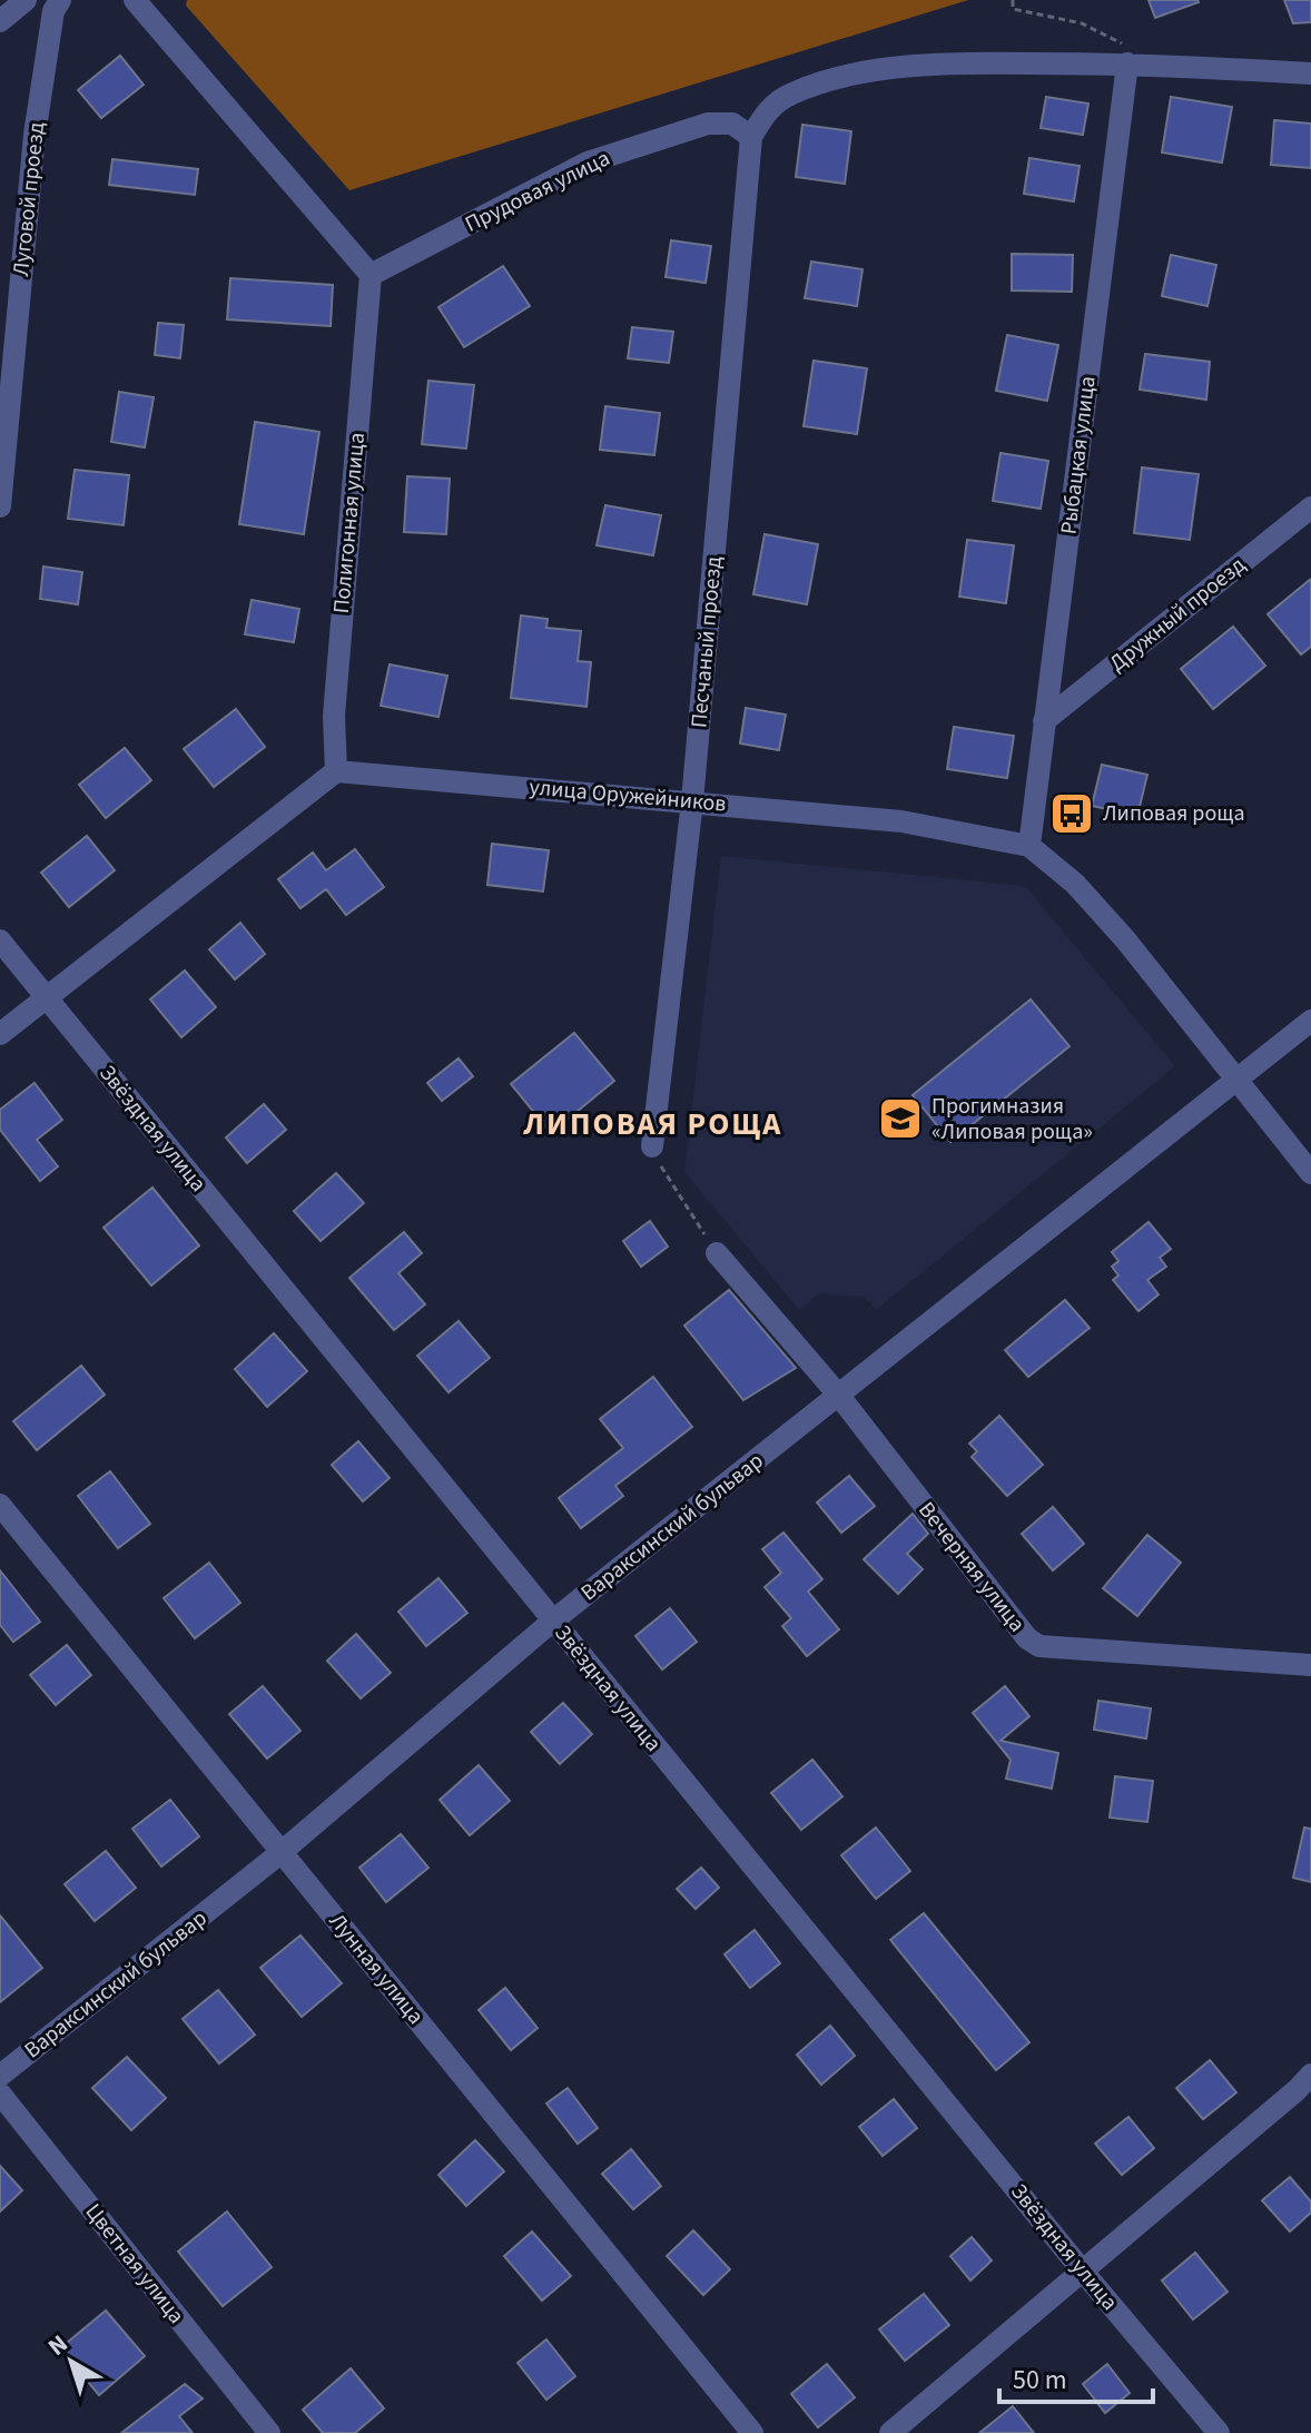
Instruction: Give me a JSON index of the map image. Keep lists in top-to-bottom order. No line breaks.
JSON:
{"streets":{"street":["Прудовая улица","Луговой проезд","Рыбацкая улица","Полигонная улица","Дружный проезд","Песчаный проезд","улица Оружейников","Звёздная улица","Вараксинский бульвар","Вечерняя улица","Лунная улица","Цветная улица"]},"crossings":[["Прудовая улица","Полигонная улица"],["Прудовая улица","Песчаный проезд"],["Рыбацкая улица","Дружный проезд"],["Рыбацкая улица","улица Оружейников"],["Полигонная улица","улица Оружейников"],["Песчаный проезд","улица Оружейников"],["улица Оружейников","Вараксинский бульвар"],["Звёздная улица","Вараксинский бульвар"],["Вараксинский бульвар","Вечерняя улица"],["Вараксинский бульвар","Лунная улица"]],"districts":["ЛИПОВАЯ РОЩА"],"places":{"bus stop":["Липовая роща"],"school or university":["Прогимназия «Липовая роща»"]},"scale_bar":"50 m","north":"top left"}
